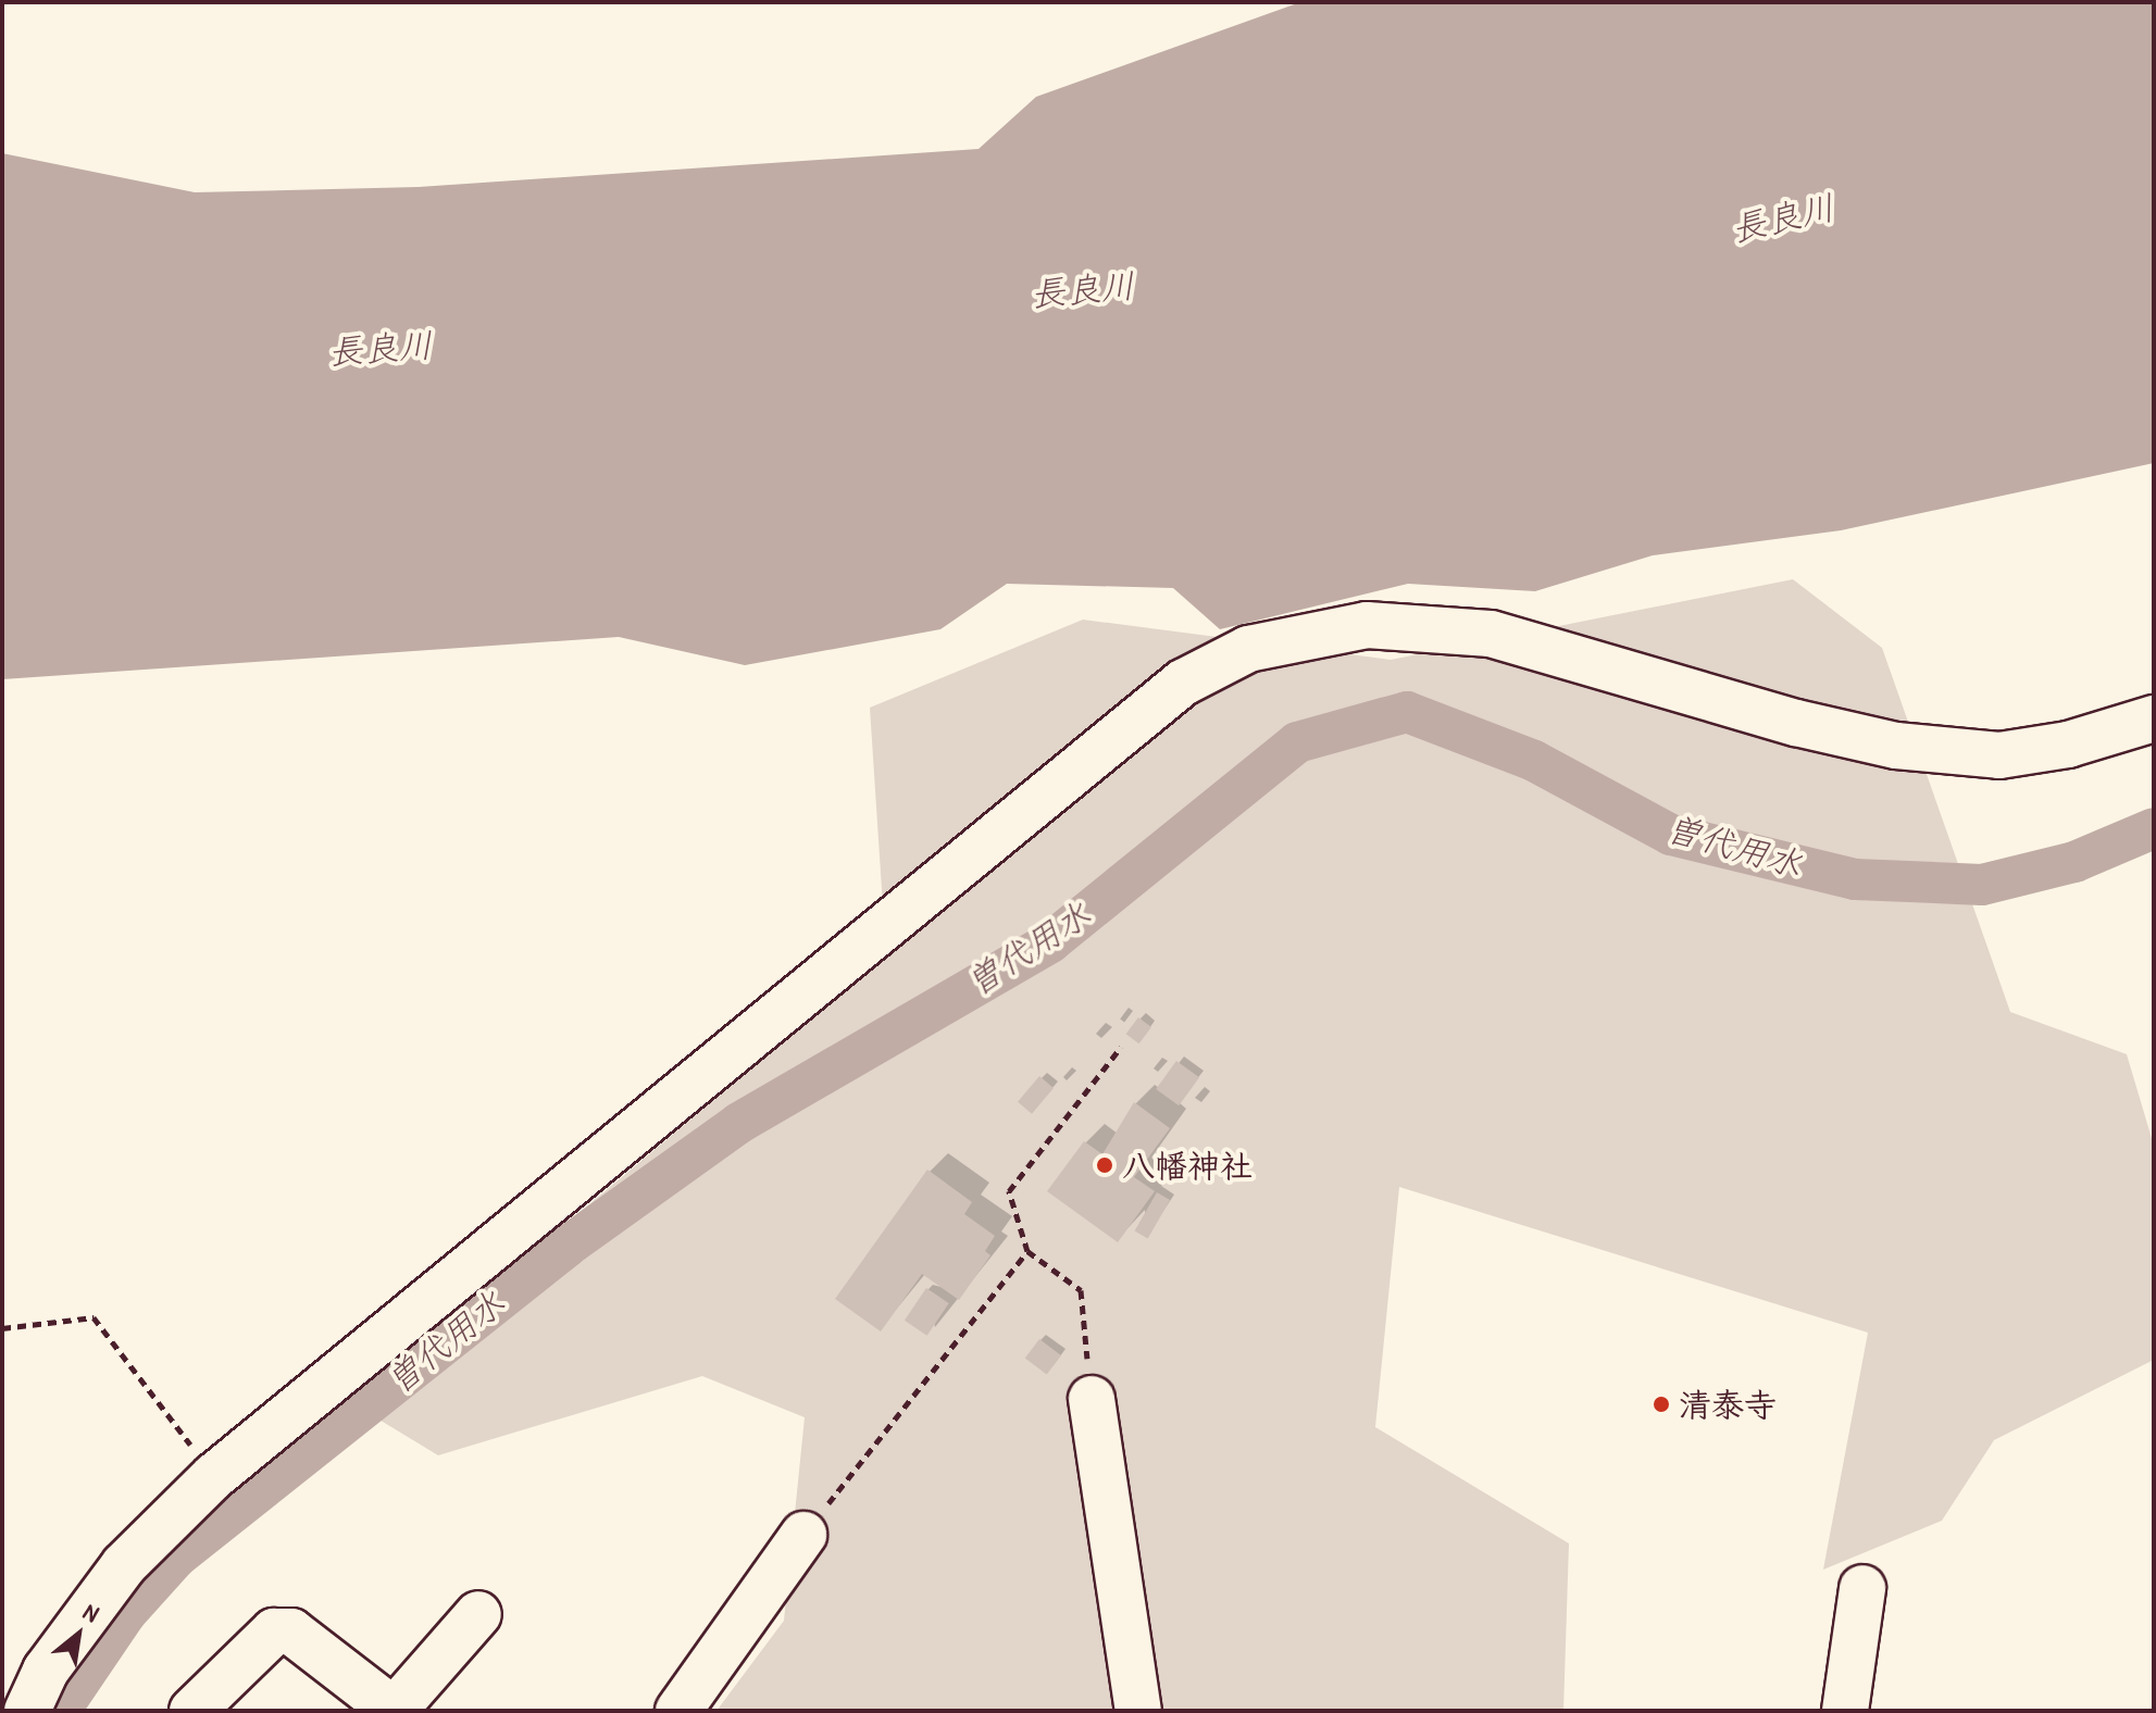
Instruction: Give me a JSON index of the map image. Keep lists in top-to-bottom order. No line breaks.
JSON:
{"water":["長良川","曽代用水"],"places":["八幡神社","清泰寺"],"north":"top right"}
